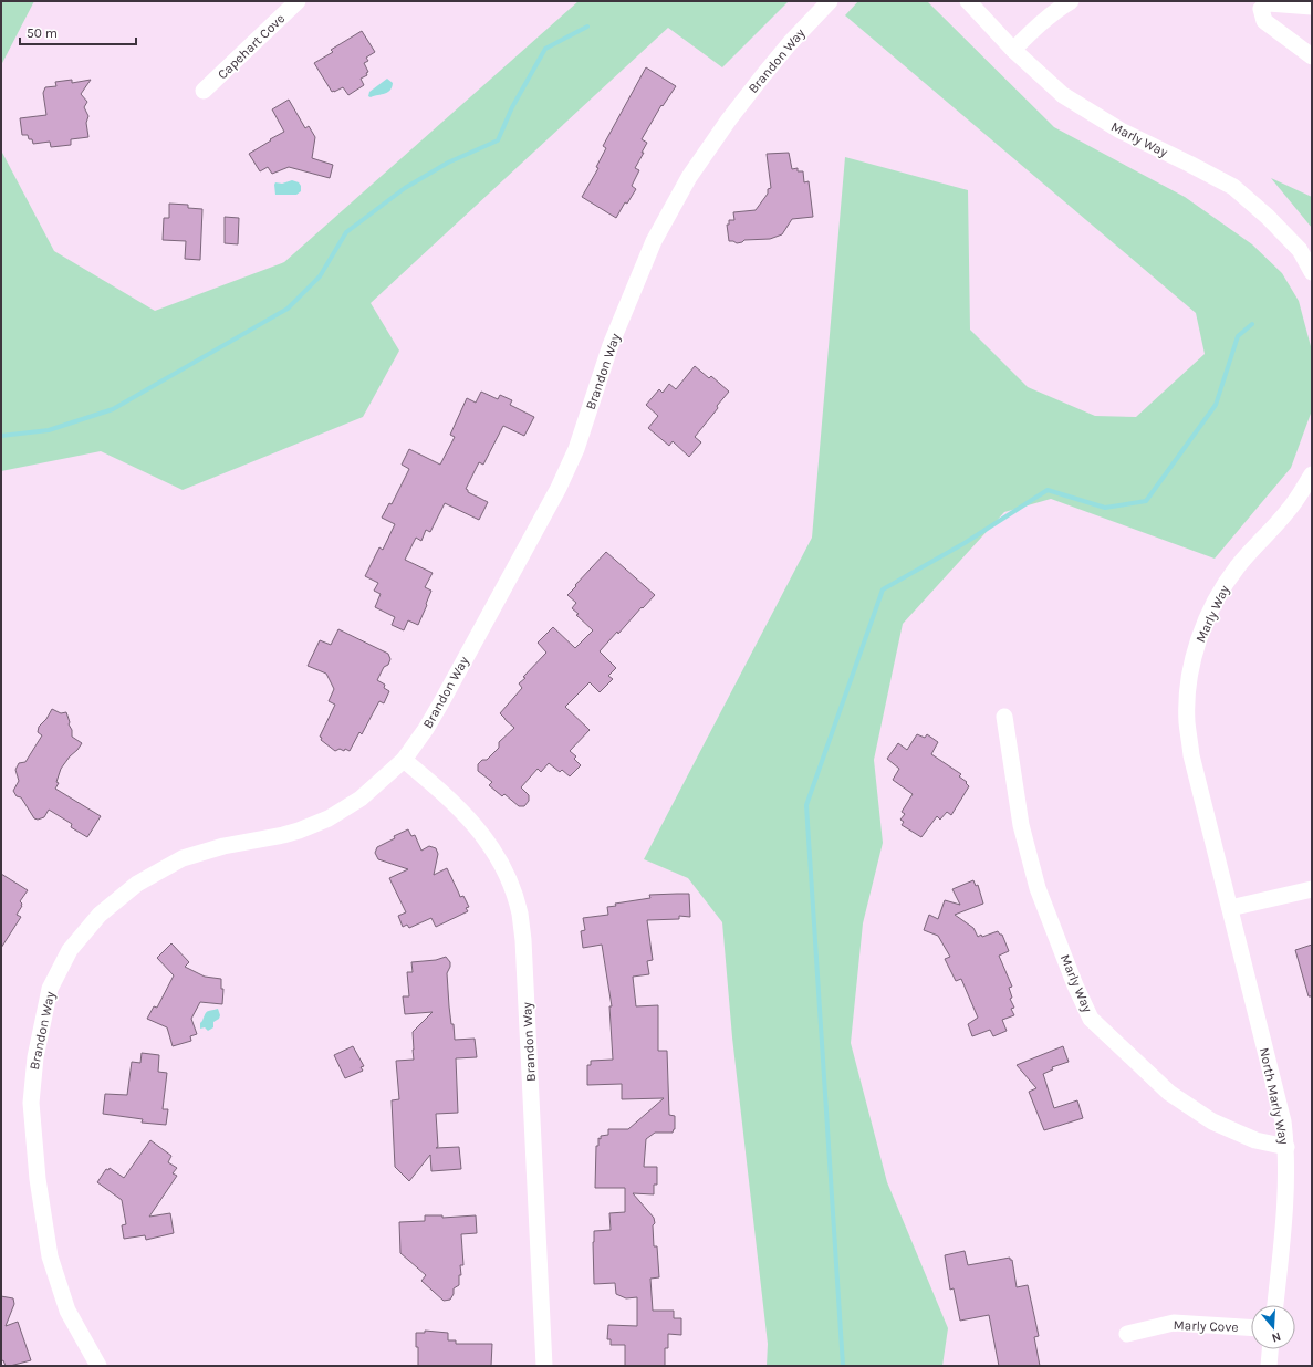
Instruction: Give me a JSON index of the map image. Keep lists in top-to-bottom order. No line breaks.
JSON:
{"streets":{"street":["Capehart Cove","Brandon Way","Marly Way","North Marly Way","Marly Cove"]},"crossings":[["Marly Way","North Marly Way"]],"scale_bar":"50 m","north":"bottom"}
